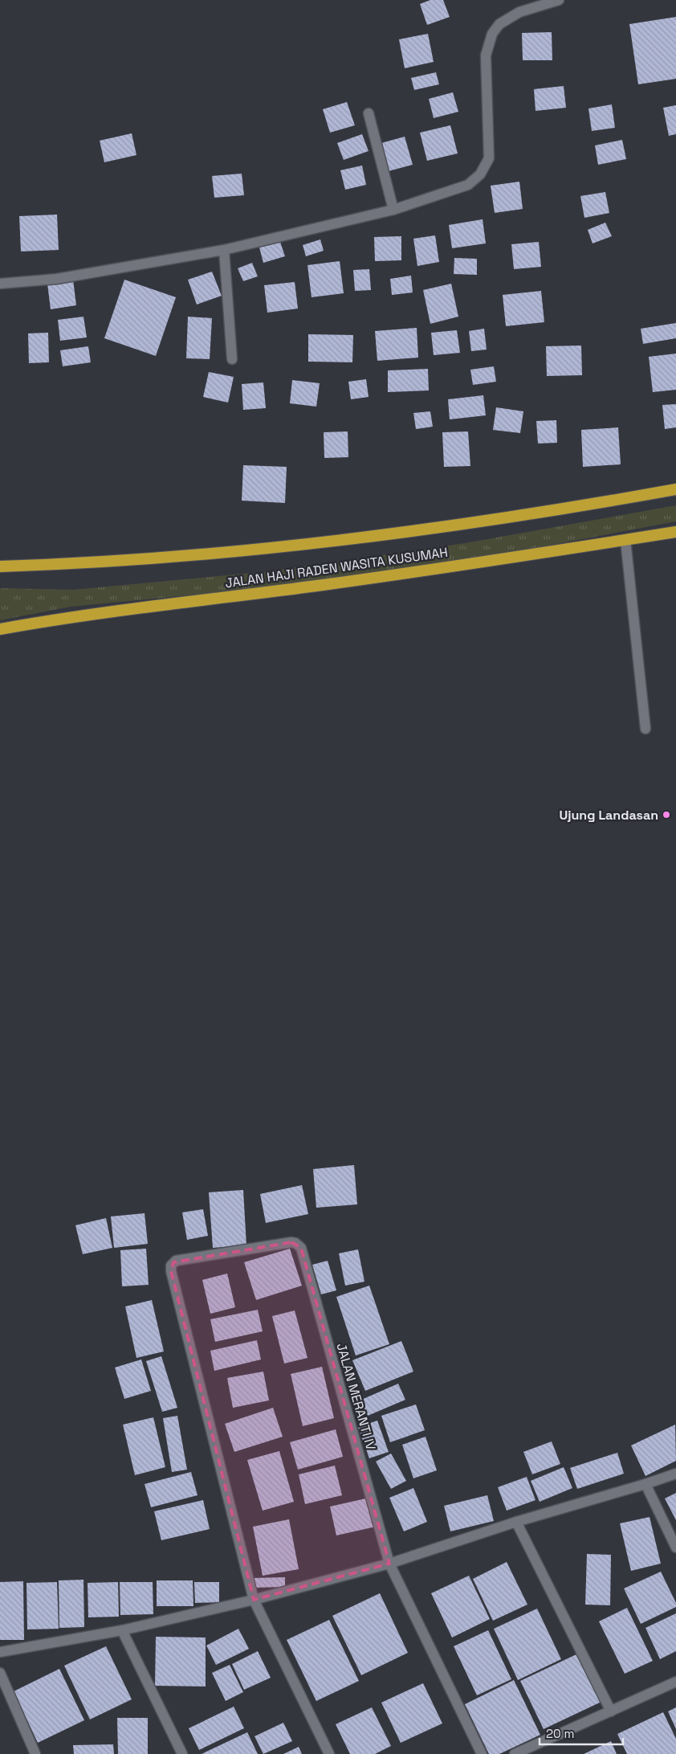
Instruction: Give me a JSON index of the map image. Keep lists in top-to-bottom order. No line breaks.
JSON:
{"streets":{"highway":["JALAN HAJI RADEN WASITA KUSUMAH"],"street":["JALAN MERANTI IV"]},"places":["Ujung Landasan"],"scale_bar":"20 m"}
